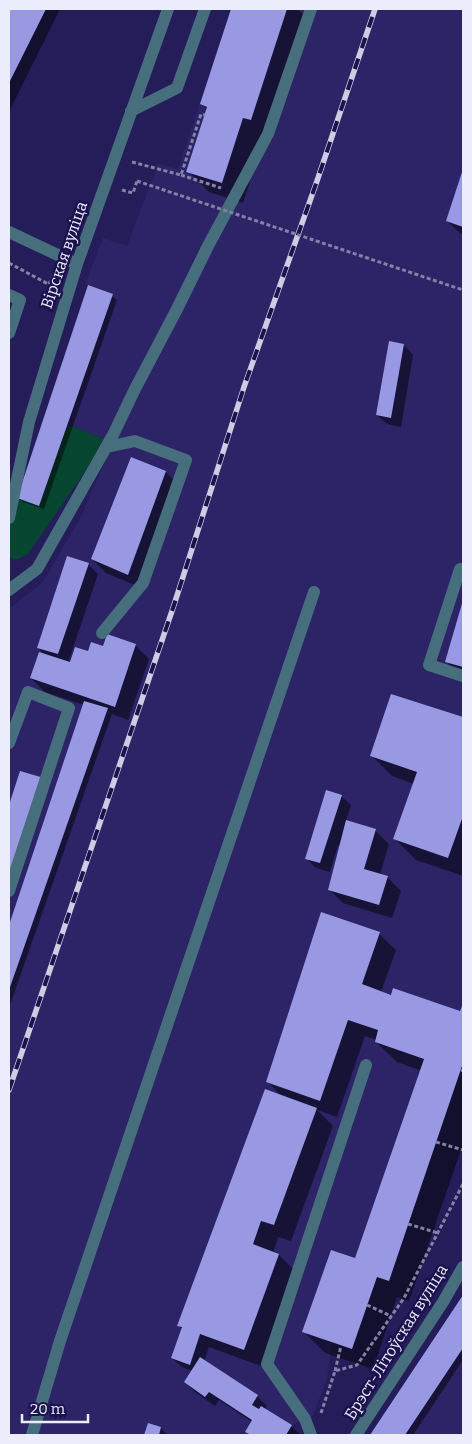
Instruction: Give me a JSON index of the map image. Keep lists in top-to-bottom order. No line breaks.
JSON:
{"streets":{"street":["Вірская вуліца","Брэст-Літоўская вуліца"]},"scale_bar":"20 m"}
